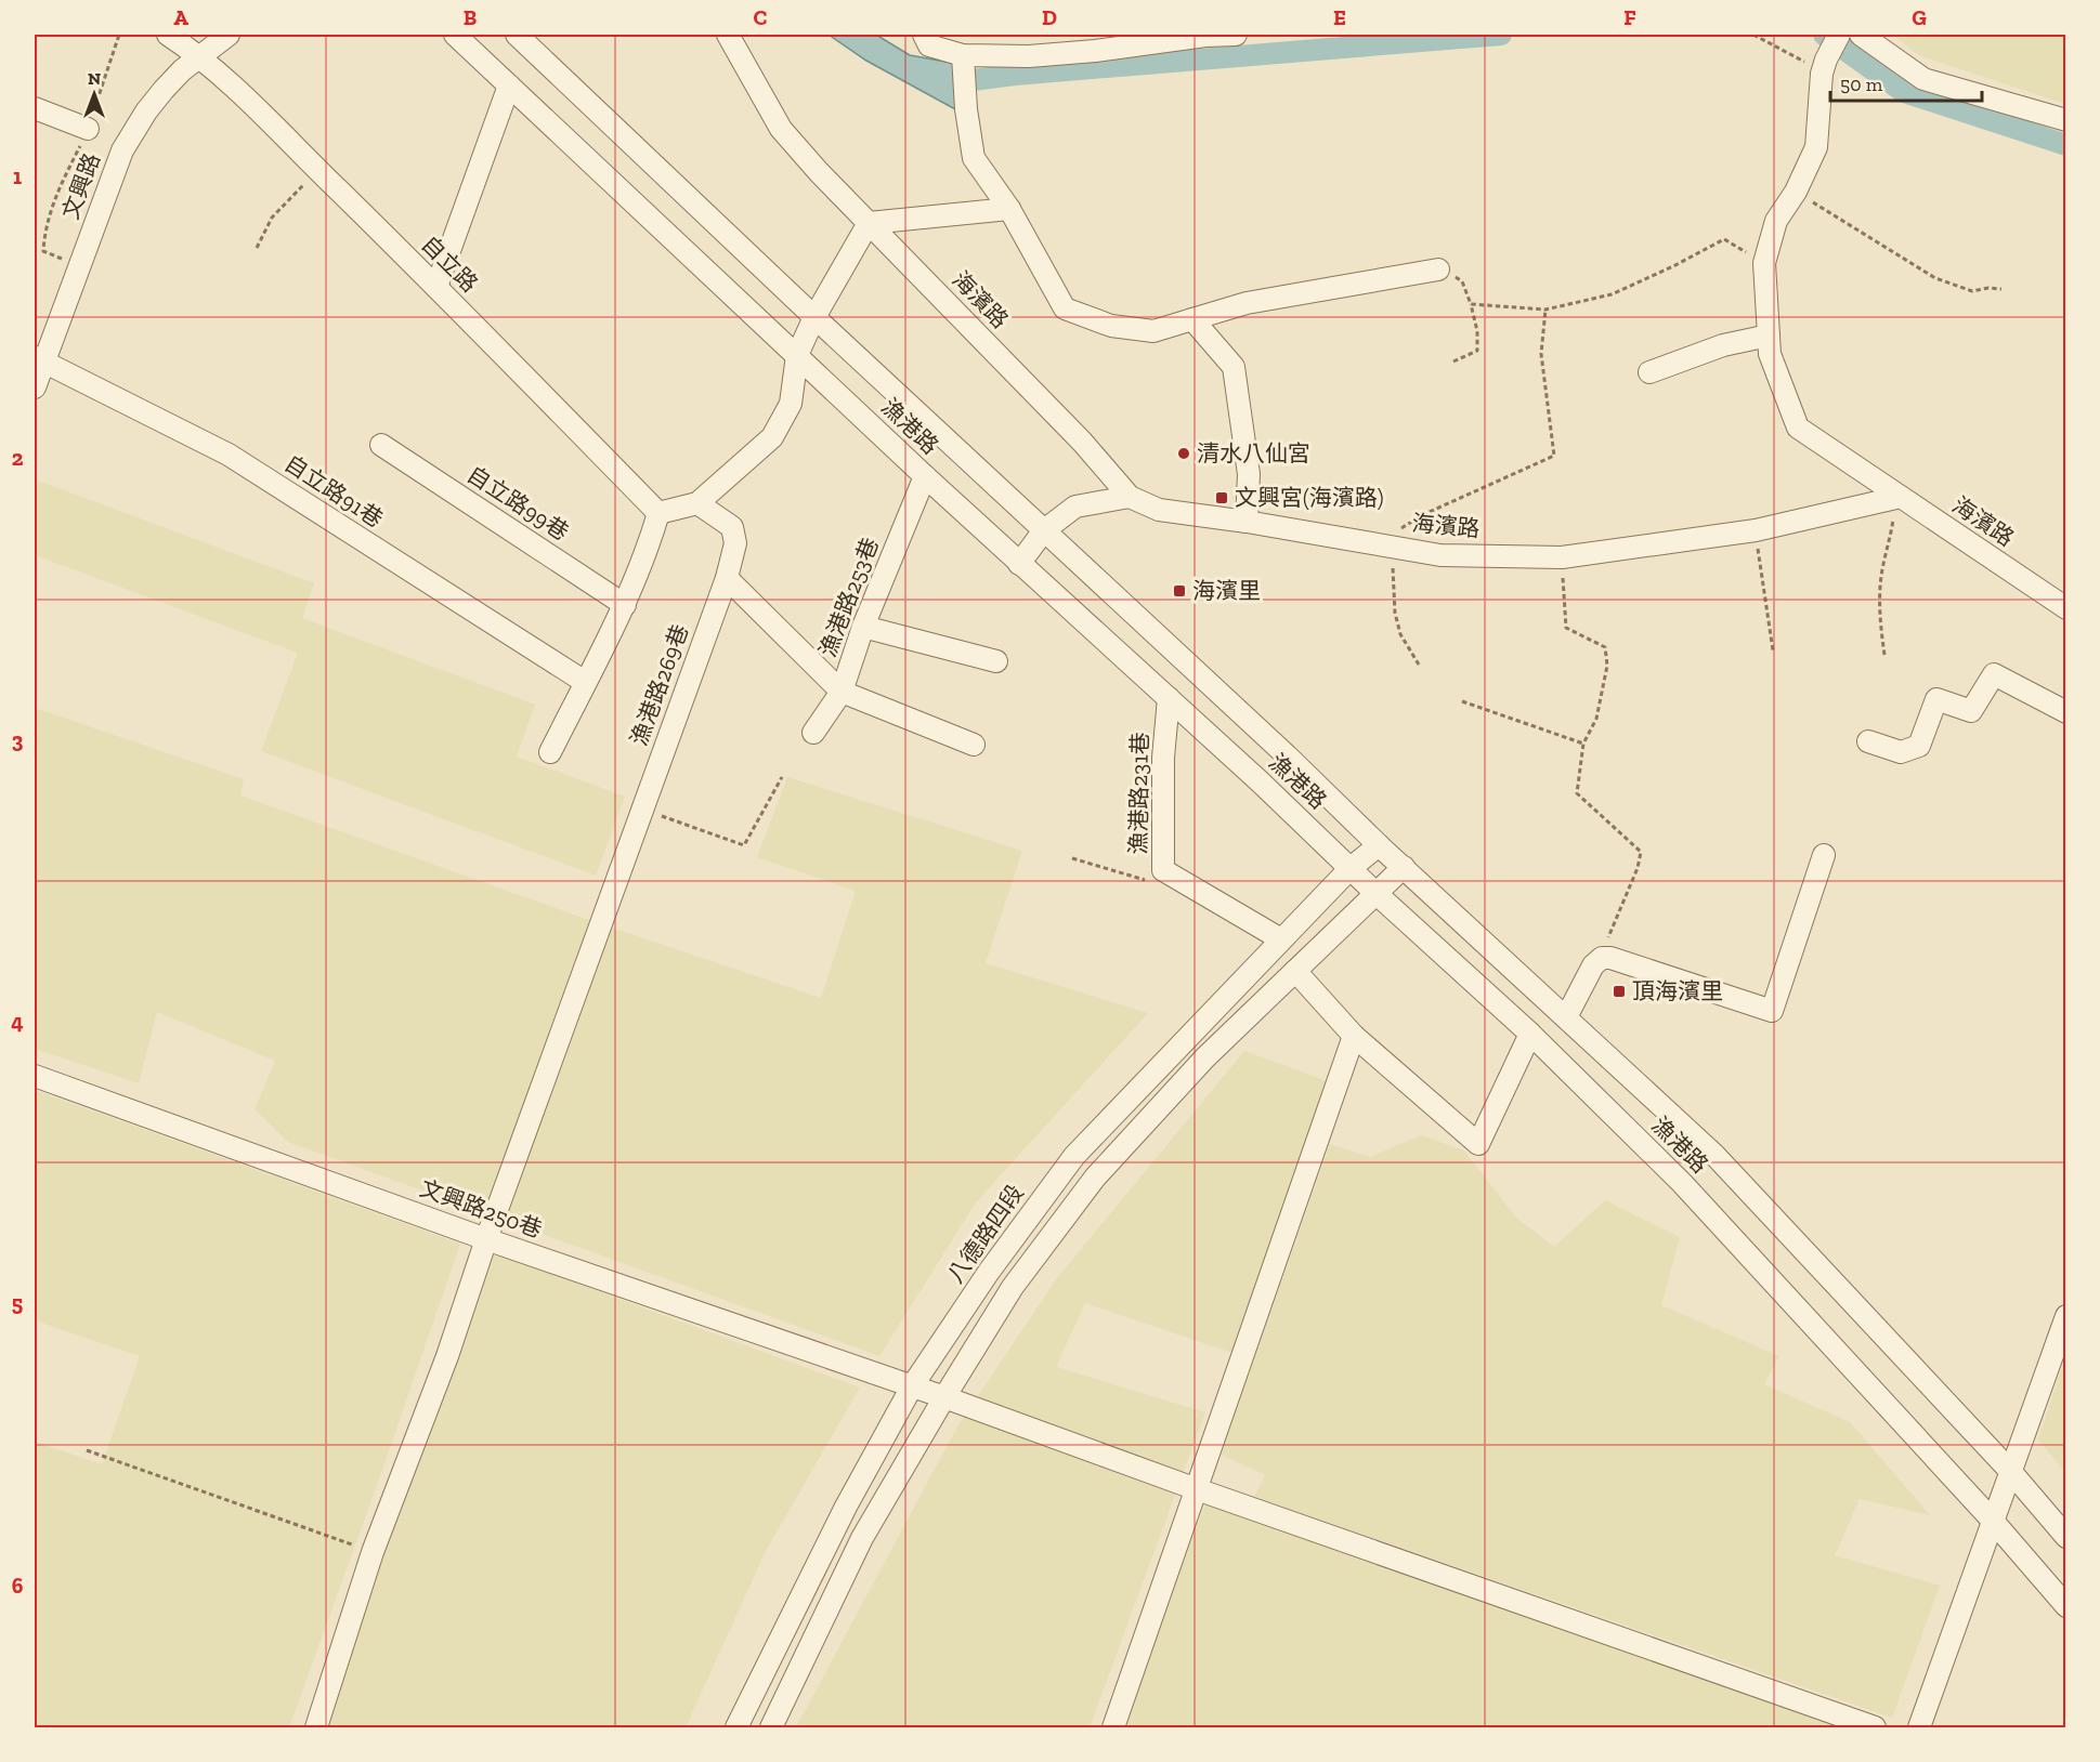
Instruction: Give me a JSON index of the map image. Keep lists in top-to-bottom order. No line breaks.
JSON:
{"streets":{"street":["文興路","自立路","海濱路","漁港路","自立路91巷","自立路99巷","漁港路253巷","漁港路269巷","漁港路231巷","文興路250巷","八德路四段"]},"crossings":[["文興路","自立路"],["文興路","自立路91巷"],["漁港路","漁港路253巷"],["漁港路","漁港路231巷"],["漁港路","八德路四段"],["漁港路269巷","文興路250巷"],["漁港路231巷","八德路四段"],["文興路250巷","八德路四段"]],"places":{"other":["清水八仙宮"],"transit":["文興宮(海濱路)","海濱里","頂海濱里"]},"scale_bar":"50 m","north":"top","grid":{"columns":["A","B","C","D","E","F","G"],"rows":["1","2","3","4","5","6"]}}
